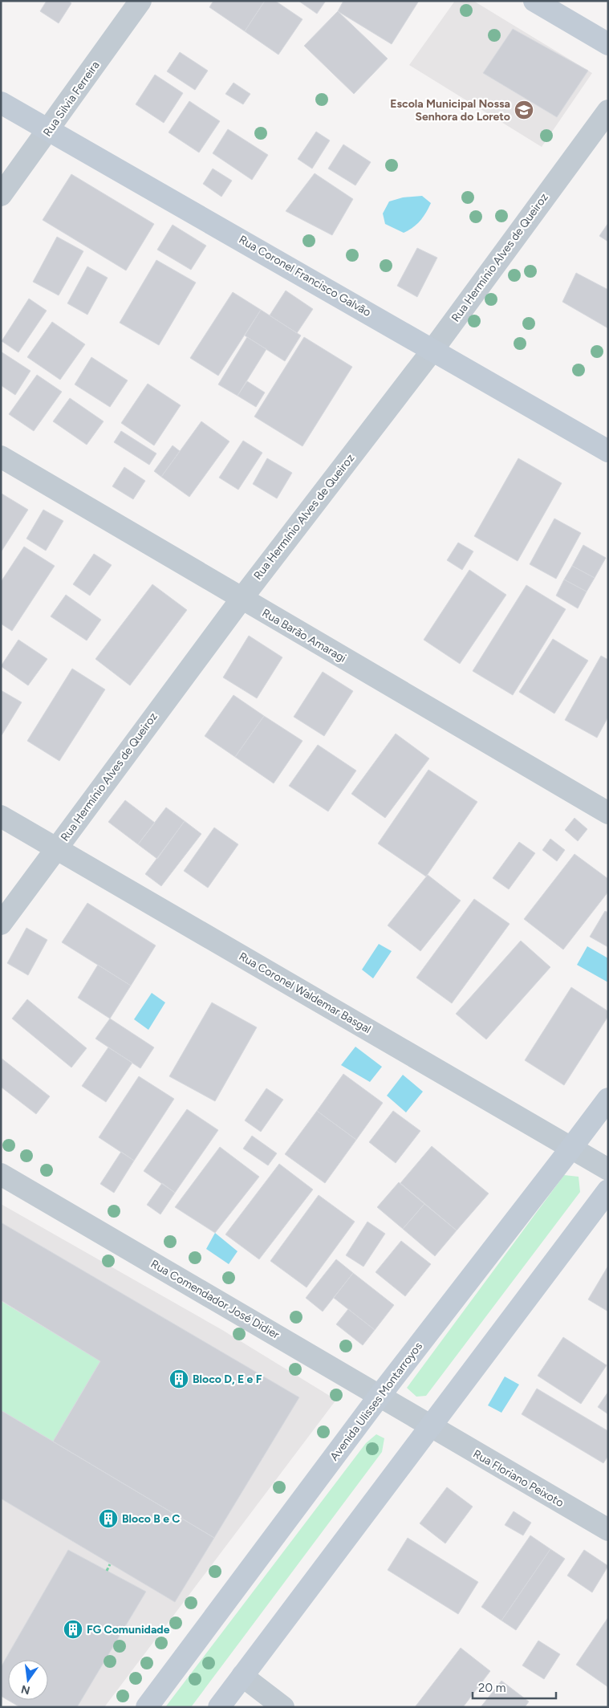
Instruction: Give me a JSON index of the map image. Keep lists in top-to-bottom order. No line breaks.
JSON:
{"streets":{"main road":["Rua Coronel Francisco Galvão","Avenida Ulisses Montarroyos"],"street":["Rua Silvia Ferreira","Rua Hermínio Alves de Queiroz","Rua Barão Amaragi","Rua Coronel Waldemar Basgal","Rua Comendador José Didier","Rua Floriano Peixoto"]},"crossings":[["Rua Silvia Ferreira","Rua Coronel Francisco Galvão"],["Rua Hermínio Alves de Queiroz","Rua Coronel Francisco Galvão"],["Rua Hermínio Alves de Queiroz","Rua Barão Amaragi"],["Rua Hermínio Alves de Queiroz","Rua Coronel Waldemar Basgal"],["Rua Coronel Waldemar Basgal","Avenida Ulisses Montarroyos"],["Rua Comendador José Didier","Avenida Ulisses Montarroyos"],["Rua Comendador José Didier","Rua Floriano Peixoto"]],"places":{"school or university":["Escola Municipal Nossa Senhora do Loreto"],"building":["Bloco D, E e F","Bloco B e C","FG Comunidade"]},"scale_bar":"20 m","north":"bottom"}
